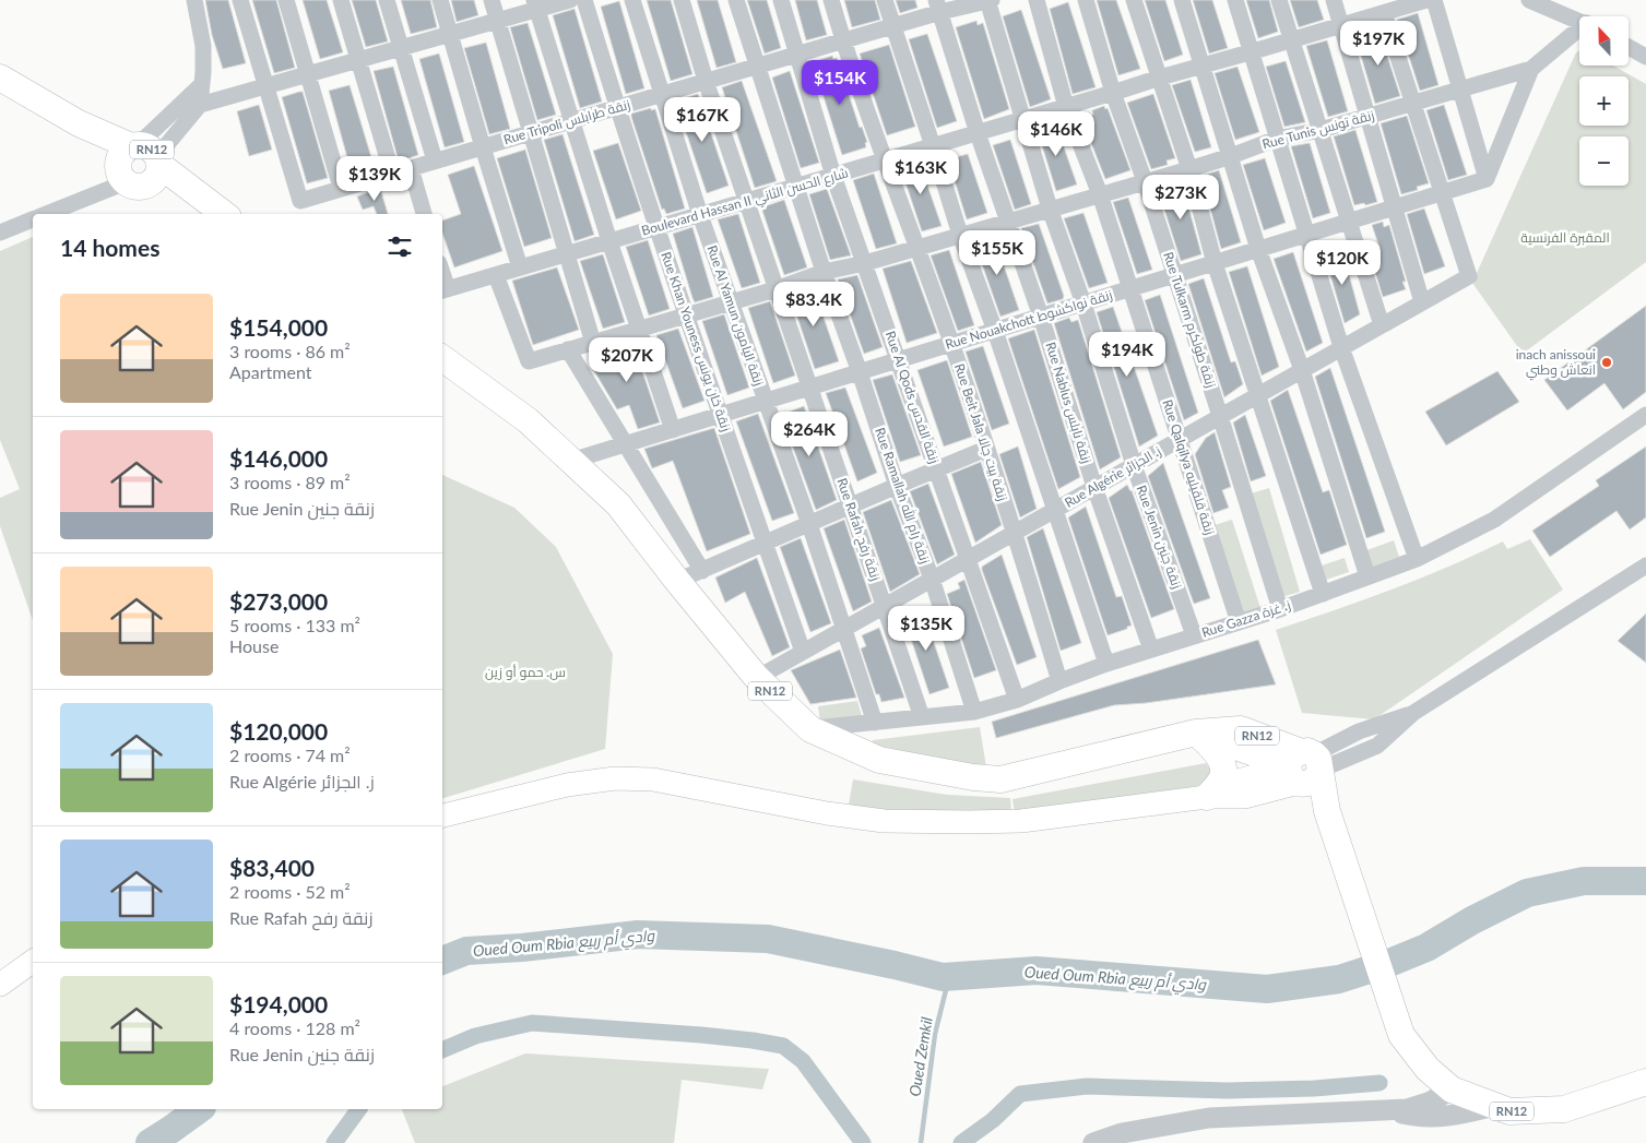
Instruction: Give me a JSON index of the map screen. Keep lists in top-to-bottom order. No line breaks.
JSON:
{"streets":{"main road":["RN12"],"street":["Rue Tripoli زنقة طرابلس","Rue Tunis زنقة تونس","Boulevard Hassan II شارع الحسن الثاني","Rue Al Yamun زنقة اليامون","Rue Nouakchott زنقة نواكشوط","Rue Tulkarm زنقة طولكرم","Rue Khan Youness زنقة خان يونس","Rue Al Qods زنقة القدس","Rue Nablus زنقة نابلس","Rue Beit Jala زنقة بيت جالا","Rue Qalqilya زنقة قلقيليه","Rue Algérie ز. الجزائر","Rue Ramallah زنقة رام الله","Rue Rafah زنقة رفح","Rue Jenin زنقة جنين","Rue Gazza ز. غزة"]},"crossings":[["Rue Tripoli زنقة طرابلس","Rue Al Yamun زنقة اليامون"],["Rue Tripoli زنقة طرابلس","Rue Khan Youness زنقة خان يونس"],["Rue Tripoli زنقة طرابلس","Rue Al Qods زنقة القدس"],["Rue Tripoli زنقة طرابلس","Rue Nablus زنقة نابلس"],["Rue Tripoli زنقة طرابلس","Rue Beit Jala زنقة بيت جالا"],["Rue Tripoli زنقة طرابلس","Rue Ramallah زنقة رام الله"],["Rue Tripoli زنقة طرابلس","Rue Rafah زنقة رفح"],["Rue Tripoli زنقة طرابلس","Rue Jenin زنقة جنين"],["Rue Tunis زنقة تونس","Boulevard Hassan II شارع الحسن الثاني"],["Rue Tunis زنقة تونس","Rue Al Yamun زنقة اليامون"],["Rue Tunis زنقة تونس","Rue Tulkarm زنقة طولكرم"],["Rue Tunis زنقة تونس","Rue Khan Youness زنقة خان يونس"],["Rue Tunis زنقة تونس","Rue Al Qods زنقة القدس"],["Rue Tunis زنقة تونس","Rue Nablus زنقة نابلس"],["Rue Tunis زنقة تونس","Rue Beit Jala زنقة بيت جالا"],["Rue Tunis زنقة تونس","Rue Qalqilya زنقة قلقيليه"],["Rue Tunis زنقة تونس","Rue Ramallah زنقة رام الله"],["Rue Tunis زنقة تونس","Rue Rafah زنقة رفح"],["Rue Tunis زنقة تونس","Rue Jenin زنقة جنين"],["RN12","Rue Nouakchott زنقة نواكشوط"],["RN12","Rue Algérie ز. الجزائر"],["RN12","Rue Gazza ز. غزة"],["Boulevard Hassan II شارع الحسن الثاني","Rue Al Yamun زنقة اليامون"],["Boulevard Hassan II شارع الحسن الثاني","Rue Tulkarm زنقة طولكرم"],["Boulevard Hassan II شارع الحسن الثاني","Rue Khan Youness زنقة خان يونس"],["Boulevard Hassan II شارع الحسن الثاني","Rue Al Qods زنقة القدس"],["Boulevard Hassan II شارع الحسن الثاني","Rue Nablus زنقة نابلس"],["Boulevard Hassan II شارع الحسن الثاني","Rue Beit Jala زنقة بيت جالا"],["Boulevard Hassan II شارع الحسن الثاني","Rue Qalqilya زنقة قلقيليه"],["Boulevard Hassan II شارع الحسن الثاني","Rue Ramallah زنقة رام الله"],["Boulevard Hassan II شارع الحسن الثاني","Rue Rafah زنقة رفح"],["Boulevard Hassan II شارع الحسن الثاني","Rue Jenin زنقة جنين"],["Rue Al Yamun زنقة اليامون","Rue Nouakchott زنقة نواكشوط"],["Rue Al Yamun زنقة اليامون","Rue Algérie ز. الجزائر"],["Rue Al Yamun زنقة اليامون","Rue Gazza ز. غزة"],["Rue Nouakchott زنقة نواكشوط","Rue Tulkarm زنقة طولكرم"],["Rue Nouakchott زنقة نواكشوط","Rue Khan Youness زنقة خان يونس"],["Rue Nouakchott زنقة نواكشوط","Rue Al Qods زنقة القدس"],["Rue Nouakchott زنقة نواكشوط","Rue Nablus زنقة نابلس"],["Rue Nouakchott زنقة نواكشوط","Rue Beit Jala زنقة بيت جالا"],["Rue Nouakchott زنقة نواكشوط","Rue Qalqilya زنقة قلقيليه"],["Rue Nouakchott زنقة نواكشوط","Rue Algérie ز. الجزائر"],["Rue Nouakchott زنقة نواكشوط","Rue Ramallah زنقة رام الله"],["Rue Nouakchott زنقة نواكشوط","Rue Rafah زنقة رفح"],["Rue Nouakchott زنقة نواكشوط","Rue Jenin زنقة جنين"],["Rue Tulkarm زنقة طولكرم","Rue Algérie ز. الجزائر"],["Rue Tulkarm زنقة طولكرم","Rue Gazza ز. غزة"],["Rue Khan Youness زنقة خان يونس","Rue Algérie ز. الجزائر"],["Rue Al Qods زنقة القدس","Rue Algérie ز. الجزائر"],["Rue Al Qods زنقة القدس","Rue Gazza ز. غزة"],["Rue Nablus زنقة نابلس","Rue Algérie ز. الجزائر"],["Rue Nablus زنقة نابلس","Rue Gazza ز. غزة"],["Rue Beit Jala زنقة بيت جالا","Rue Algérie ز. الجزائر"],["Rue Beit Jala زنقة بيت جالا","Rue Gazza ز. غزة"],["Rue Qalqilya زنقة قلقيليه","Rue Algérie ز. الجزائر"],["Rue Qalqilya زنقة قلقيليه","Rue Gazza ز. غزة"],["Rue Algérie ز. الجزائر","Rue Ramallah زنقة رام الله"],["Rue Algérie ز. الجزائر","Rue Rafah زنقة رفح"],["Rue Algérie ز. الجزائر","Rue Jenin زنقة جنين"],["Rue Ramallah زنقة رام الله","Rue Gazza ز. غزة"],["Rue Rafah زنقة رفح","Rue Gazza ز. غزة"],["Rue Jenin زنقة جنين","Rue Gazza ز. غزة"]],"water":["Oued Oum Rbia وادي أم ربيع","Oued Zemkil"],"parks":["المقبرة الفرنسية","س. حمو أو زين"],"places":["inach anissoui انعاش وطني"],"north":"top","page":{"map_buttons":["+","−"],"price":["$197K","$154K","$167K","$146K","$163K","$139K","$273K","$155K","$120K","$83.4K","$194K","$207K","$264K","$135K"],"heading":"14 homes","list":[{"name":"$154,000","note":"3 rooms · 86 m² · Apartment"},{"name":"$146,000","note":"3 rooms · 89 m² · Rue Jenin زنقة جنين"},{"name":"$273,000","note":"5 rooms · 133 m² · House"},{"name":"$120,000","note":"2 rooms · 74 m² · Rue Algérie ز. الجزائر"},{"name":"$83,400","note":"2 rooms · 52 m² · Rue Rafah زنقة رفح"},{"name":"$194,000","note":"4 rooms · 128 m² · Rue Jenin زنقة جنين"}]}}
